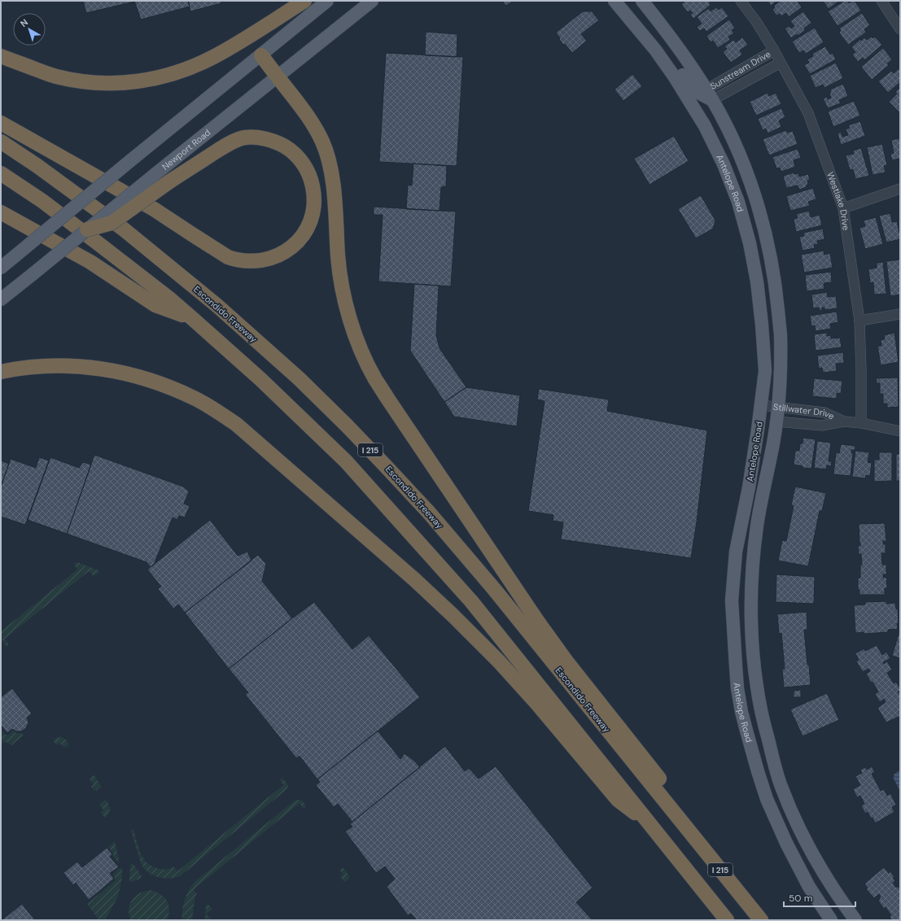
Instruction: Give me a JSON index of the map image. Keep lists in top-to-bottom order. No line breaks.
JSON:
{"streets":{"highway":["Escondido Freeway","I 215"],"main road":["Newport Road","Antelope Road"],"street":["Sunstream Drive","Westlake Drive","Stillwater Drive"]},"crossings":[["Sunstream Drive","Antelope Road"],["Sunstream Drive","Westlake Drive"],["Antelope Road","Stillwater Drive"],["Westlake Drive","Stillwater Drive"]],"scale_bar":"50 m","north":"top left"}
